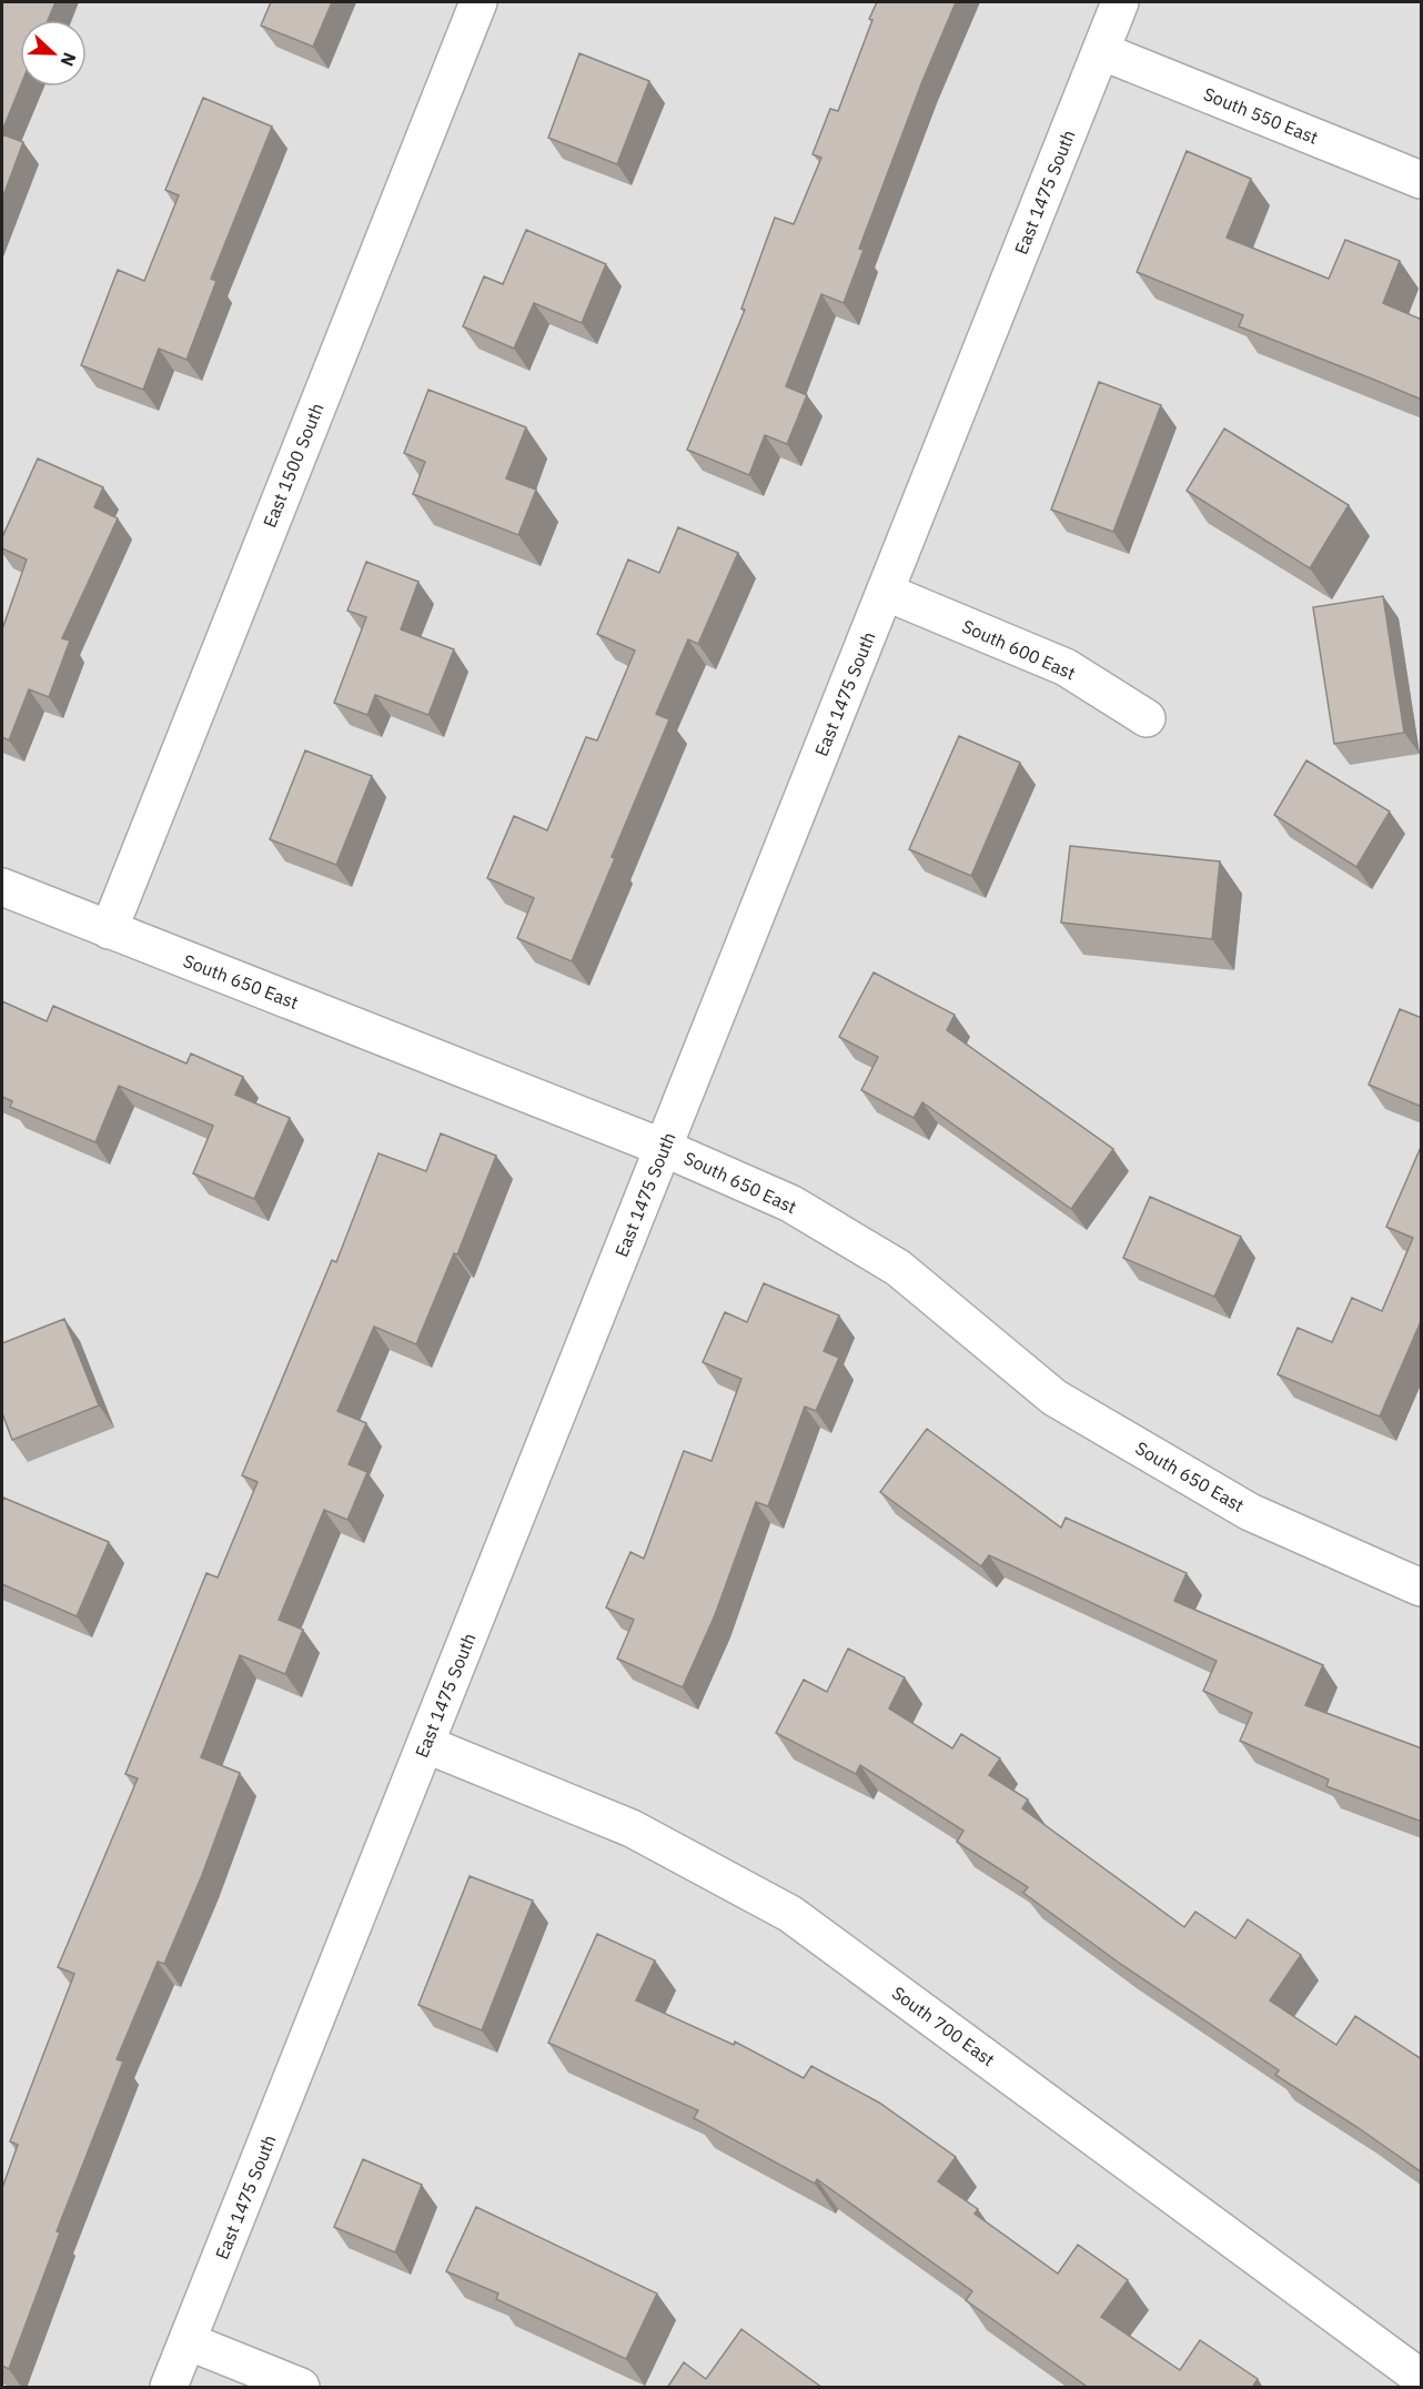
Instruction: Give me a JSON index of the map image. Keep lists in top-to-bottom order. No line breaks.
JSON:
{"streets":{"street":["South 550 East","East 1475 South","East 1500 South","South 600 East","South 650 East","South 700 East"]},"crossings":[["South 550 East","East 1475 South"],["East 1475 South","South 600 East"],["East 1475 South","South 650 East"],["East 1475 South","South 700 East"],["East 1500 South","South 650 East"]],"north":"right"}
